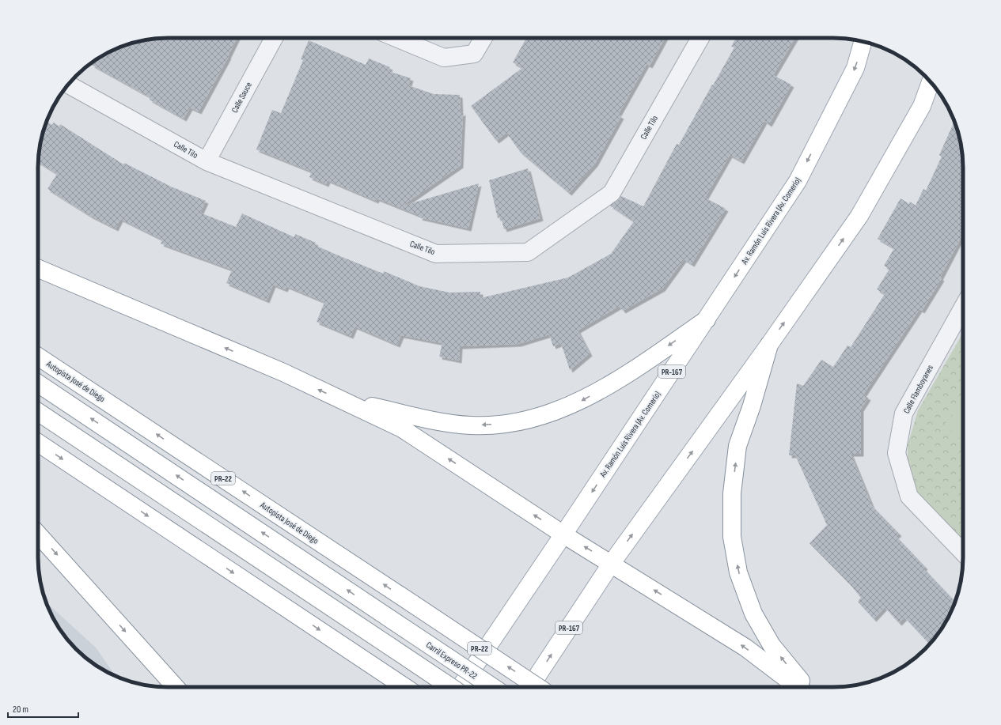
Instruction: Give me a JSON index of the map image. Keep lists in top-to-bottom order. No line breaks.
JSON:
{"streets":{"main road":["Av. Ramón Luis Rivera (Av. Comerío)","PR-167","Autopista José de Diego","PR-22","Carril Expreso PR-22"],"street":["Calle Sauce","Calle Tilo","Calle Flamboyanes"]},"crossings":[["Calle Sauce","Calle Tilo"]],"scale_bar":"20 m"}
